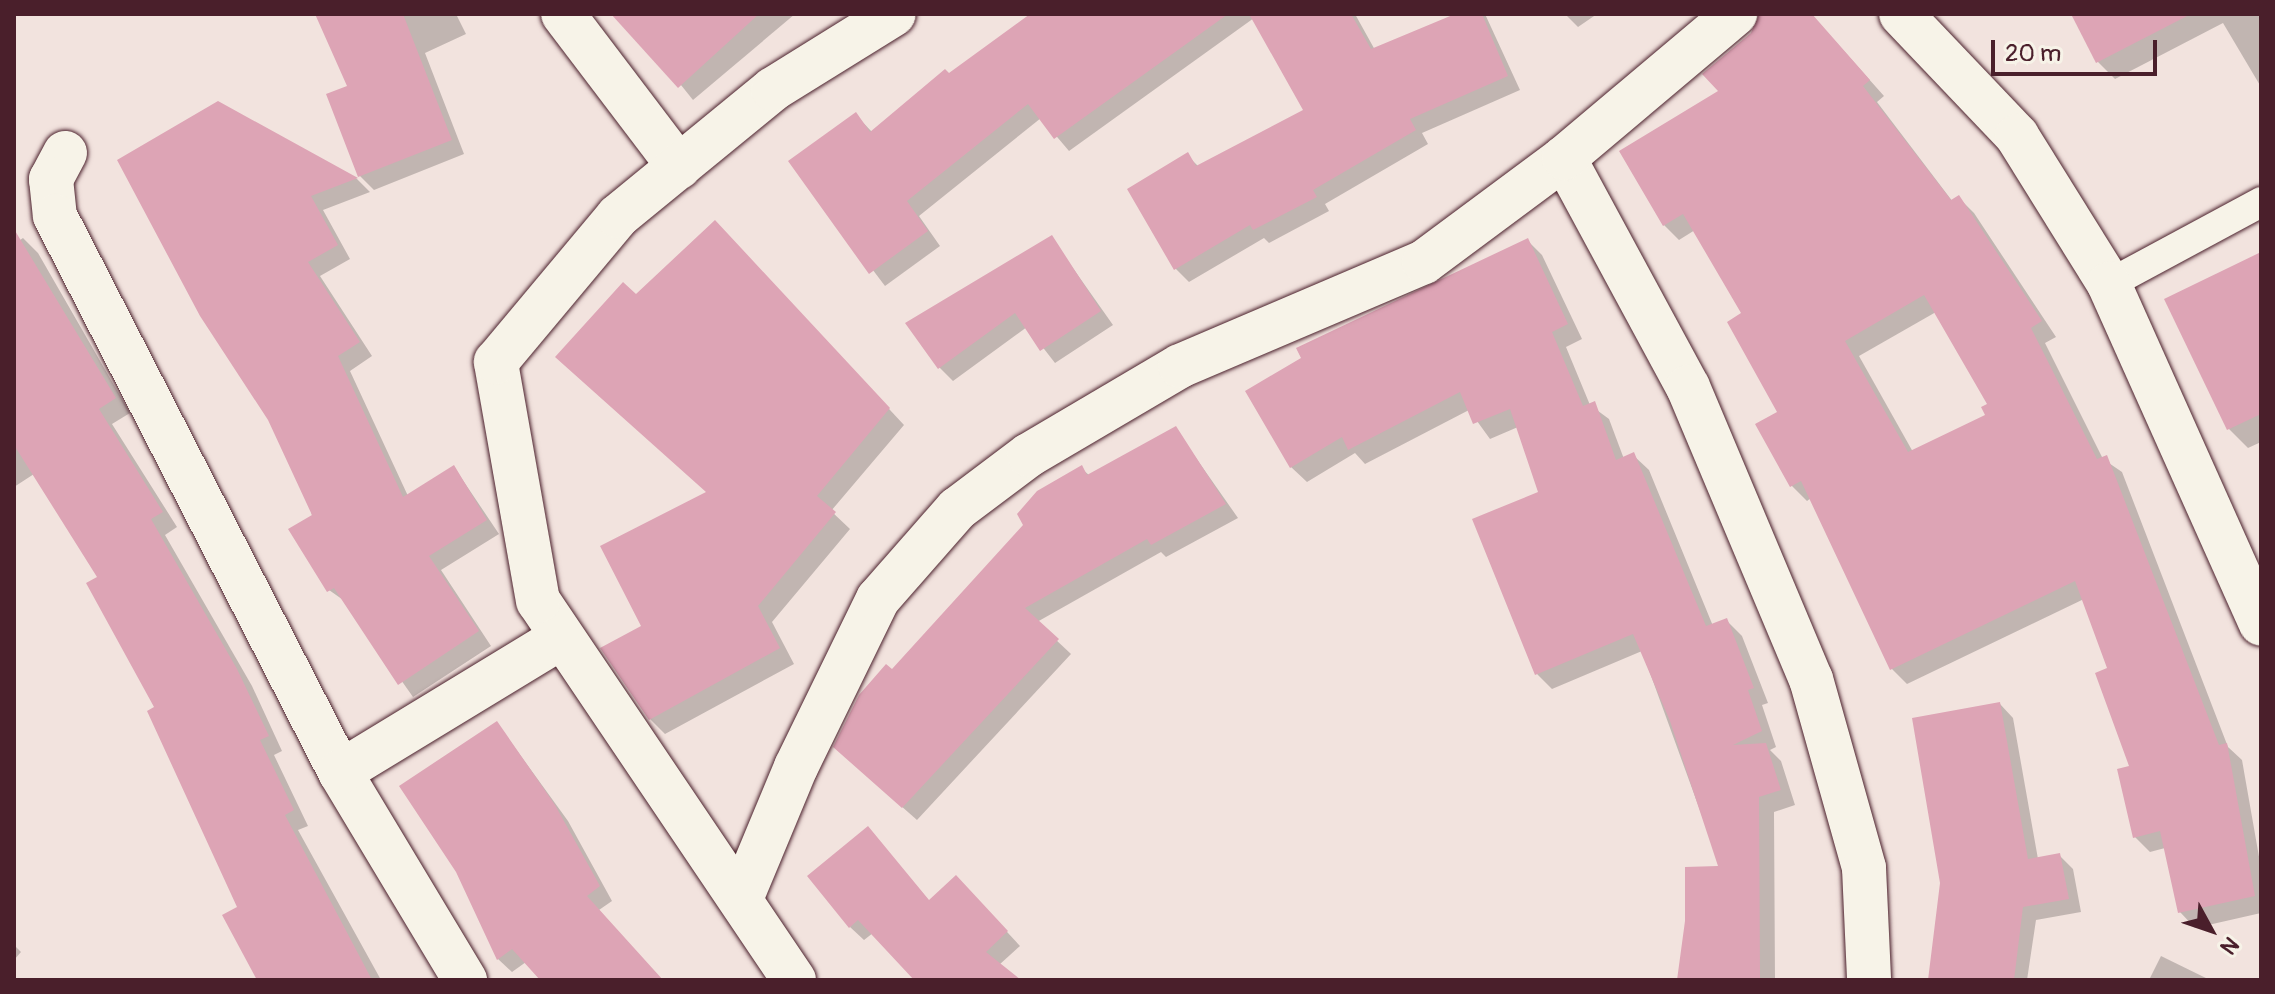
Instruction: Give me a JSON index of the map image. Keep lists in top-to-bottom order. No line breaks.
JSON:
{"scale_bar":"20 m","north":"bottom right"}
